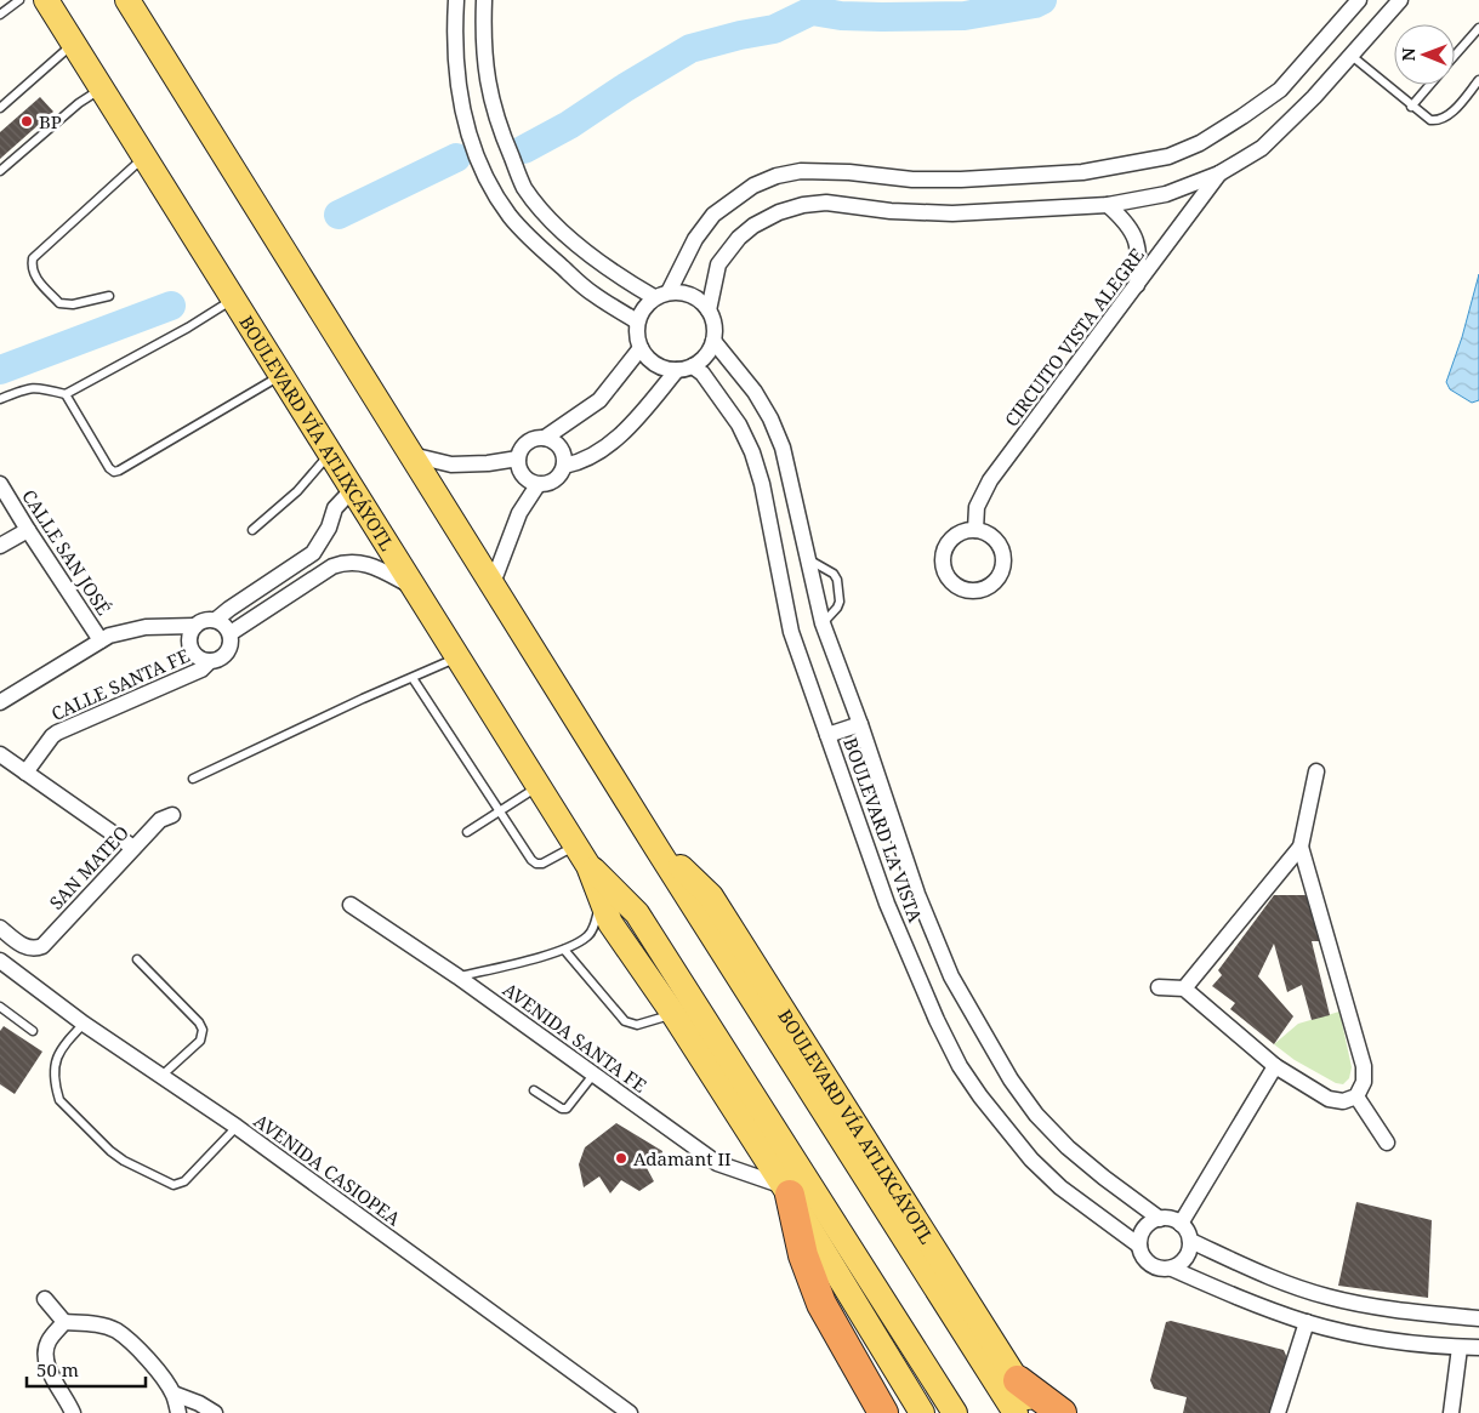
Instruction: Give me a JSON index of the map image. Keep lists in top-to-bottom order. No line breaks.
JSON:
{"streets":{"main road":["BOULEVARD VÍA ATLIXCÁYOTL"],"street":["CIRCUITO VISTA ALEGRE","CALLE SAN JOSÉ","CALLE SANTA FE","BOULEVARD LA VISTA","SAN MATEO","AVENIDA SANTA FE","AVENIDA CASIOPEA"]},"crossings":[["BOULEVARD VÍA ATLIXCÁYOTL","AVENIDA SANTA FE"],["CALLE SAN JOSÉ","CALLE SANTA FE"]],"places":["BP","Adamant II"],"scale_bar":"50 m","north":"left"}
